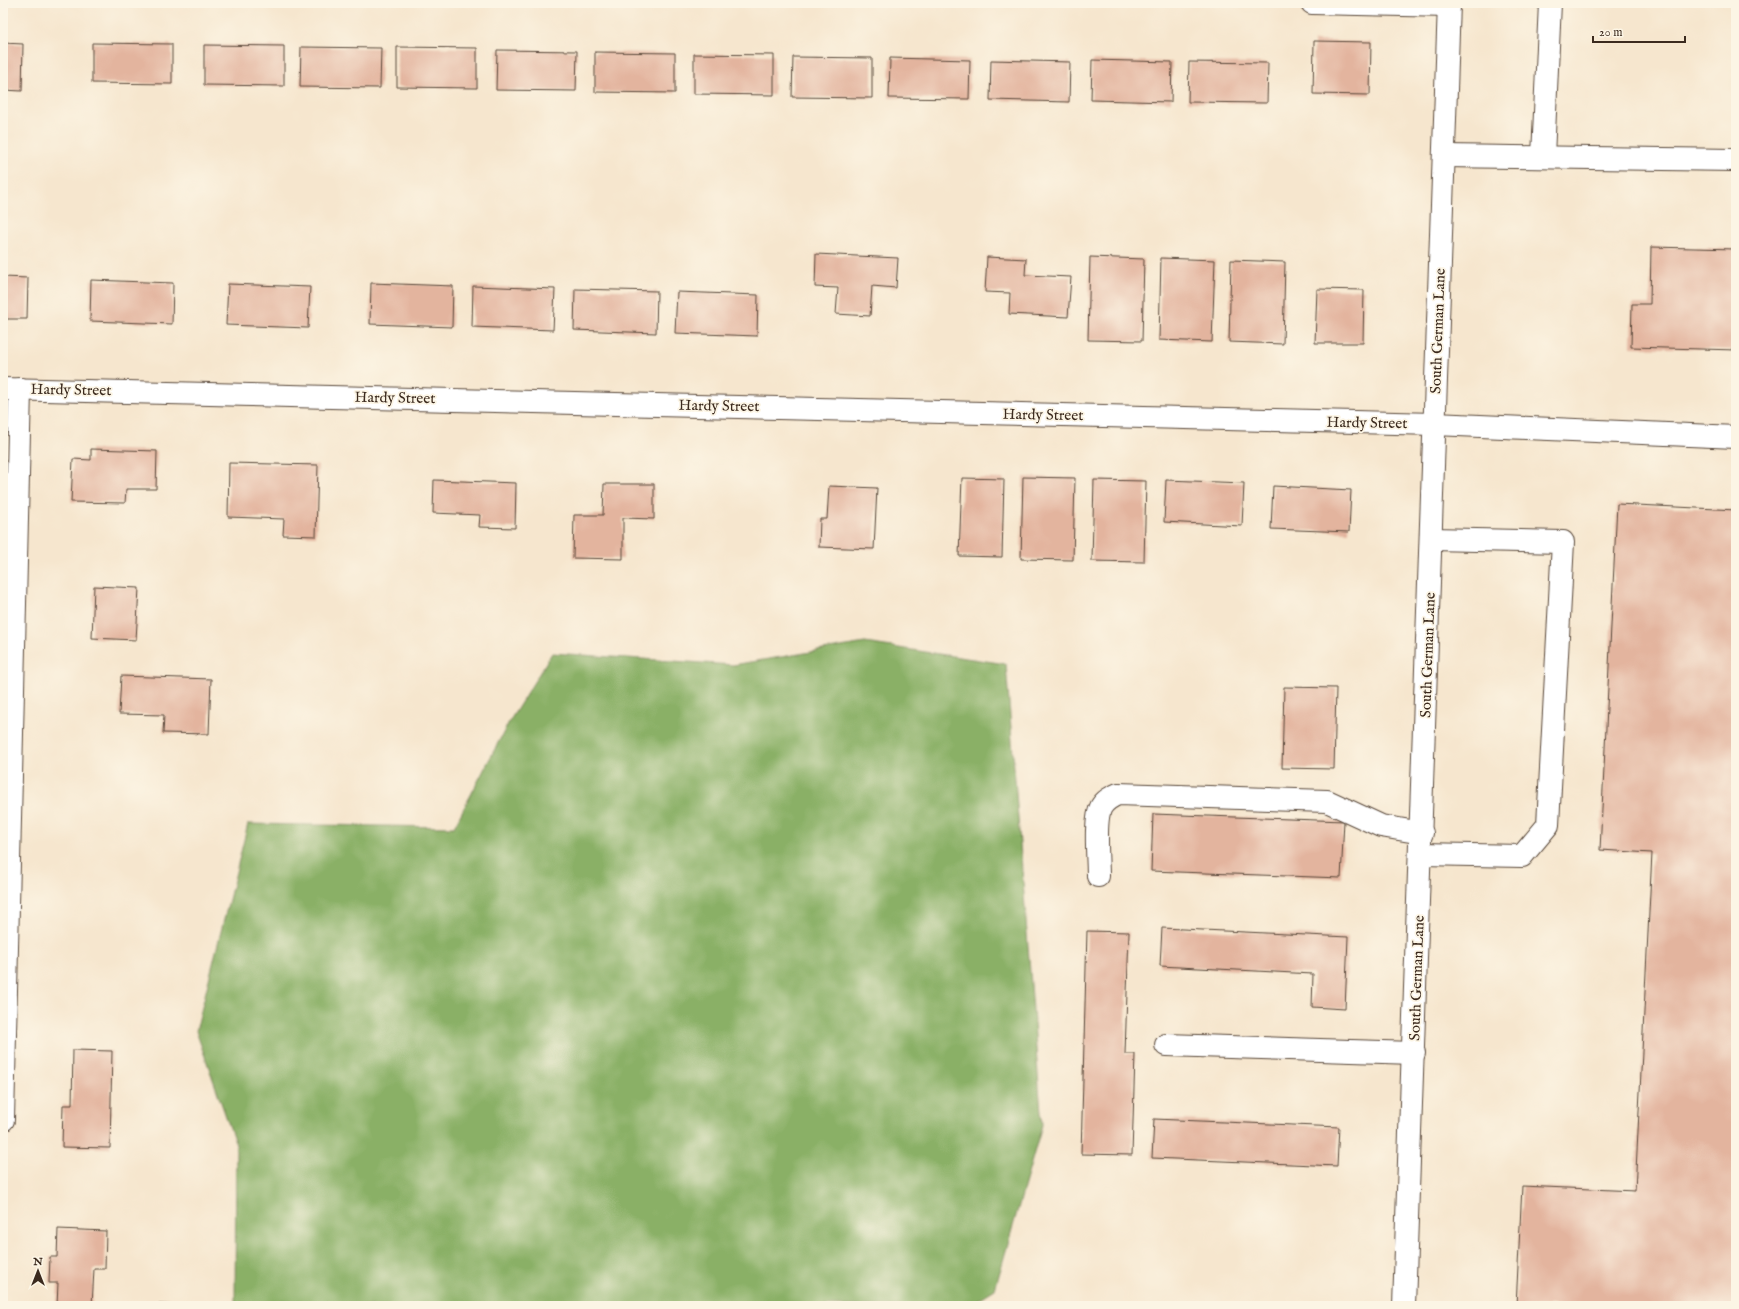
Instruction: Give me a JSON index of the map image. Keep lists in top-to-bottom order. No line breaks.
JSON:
{"streets":{"street":["South German Lane","Hardy Street"]},"crossings":[["South German Lane","Hardy Street"]],"scale_bar":"20 m","north":"top"}
